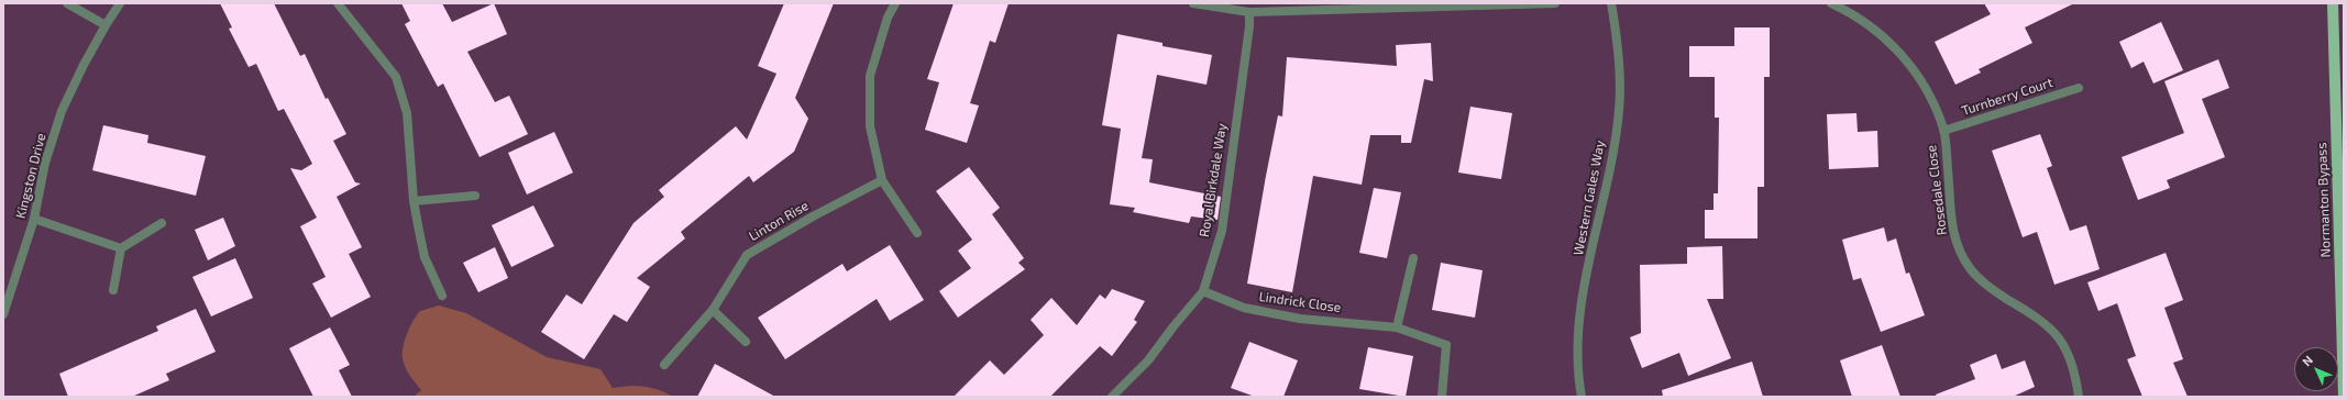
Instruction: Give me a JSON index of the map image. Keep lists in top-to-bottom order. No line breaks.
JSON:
{"streets":{"main road":["Normanton Bypass"],"street":["Turnberry Court","Kingston Drive","Royal Birkdale Way","Rosedale Close","Western Gales Way","Linton Rise","Lindrick Close"]},"crossings":[["Turnberry Court","Rosedale Close"],["Royal Birkdale Way","Lindrick Close"]],"north":"top left"}
